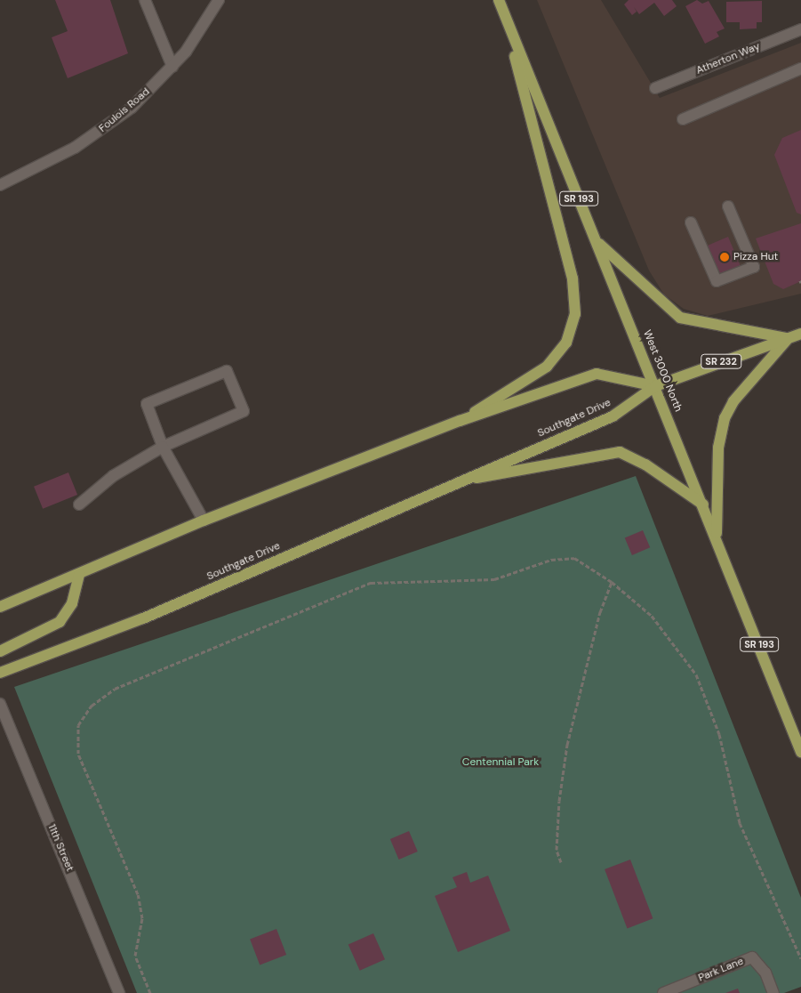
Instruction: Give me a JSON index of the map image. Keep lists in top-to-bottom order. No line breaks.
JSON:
{"streets":{"main road":["SR 193","SR 232","West 3000 North","Southgate Drive"],"street":["Atherton Way","Foulois Road","11th Street","Park Lane"]},"crossings":[["SR 232","West 3000 North"],["SR 232","Southgate Drive"],["West 3000 North","Southgate Drive"]],"parks":["Centennial Park"],"places":["Pizza Hut"]}
